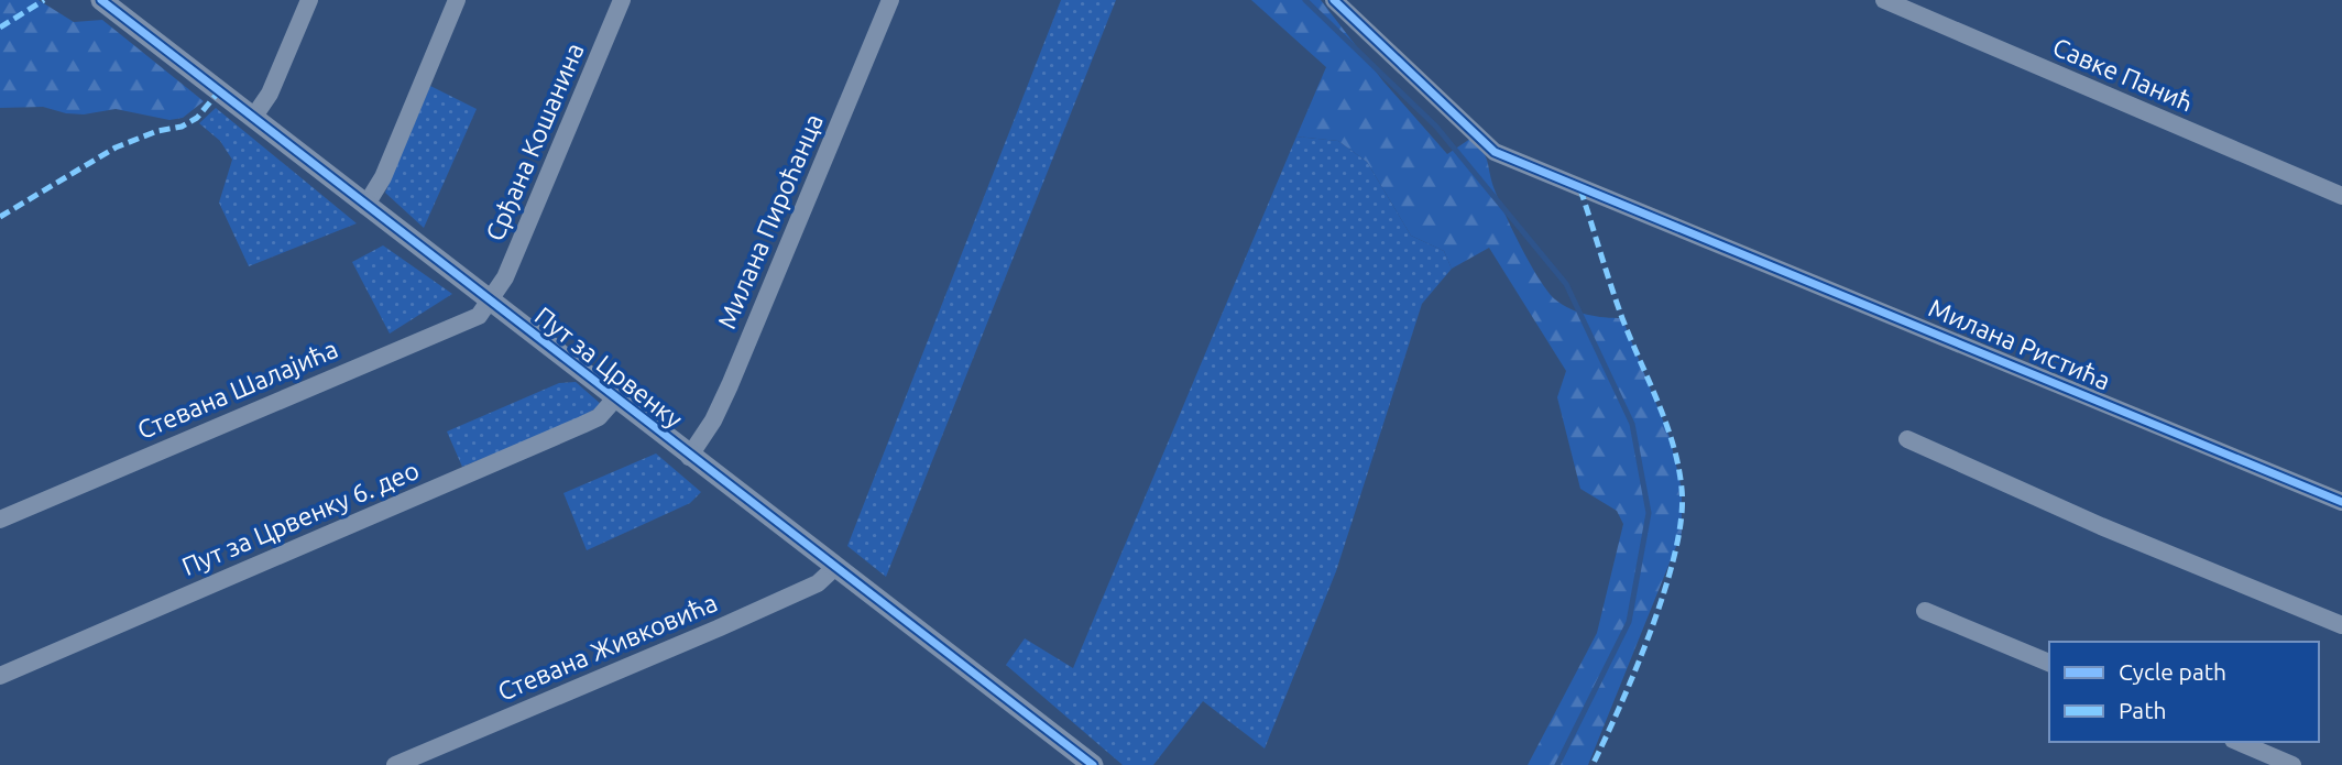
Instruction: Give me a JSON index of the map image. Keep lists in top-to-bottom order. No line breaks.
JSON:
{"streets":{"street":["Савке Панић","Срђана Кошанина","Милана Пироћанца","Милана Ристића","Пут за Црвенку","Стевана Шалајића","Пут за Црвенку 6. део","Стевана Живковића"]},"crossings":[["Срђана Кошанина","Пут за Црвенку"],["Срђана Кошанина","Стевана Шалајића"],["Милана Пироћанца","Пут за Црвенку"],["Пут за Црвенку","Стевана Шалајића"],["Пут за Црвенку","Пут за Црвенку 6. део"],["Пут за Црвенку","Стевана Живковића"]],"legend":["Cycle path","Path"]}
